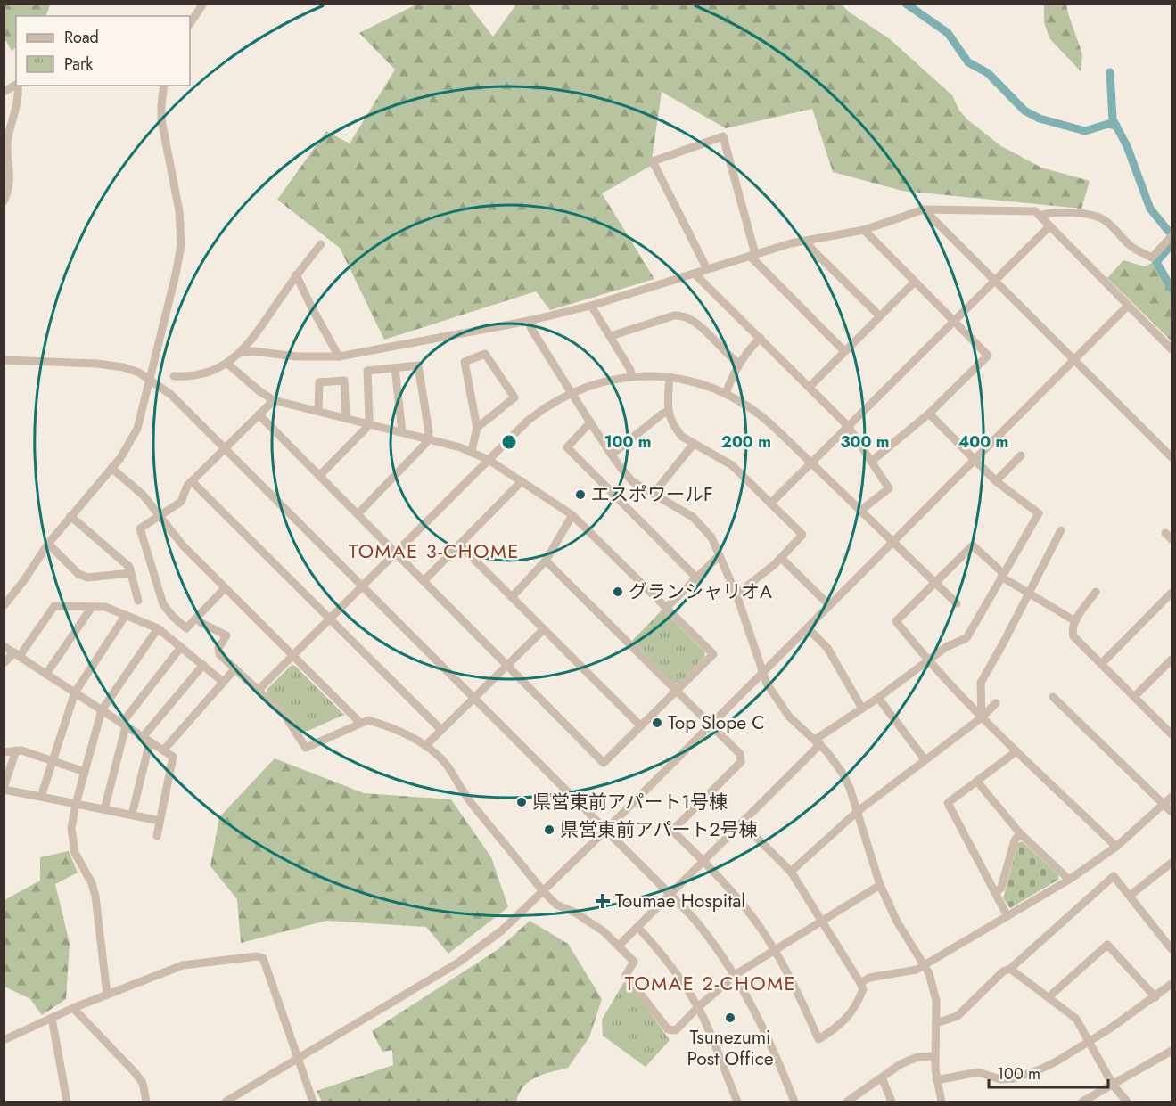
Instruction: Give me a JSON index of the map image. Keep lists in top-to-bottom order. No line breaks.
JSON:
{"districts":["TOMAE 3-CHOME","TOMAE 2-CHOME"],"places":{"other":["エスポワールF","グランシャリオA","Top Slope C","県営東前アパート1号棟","県営東前アパート2号棟","Tsunezumi Post Office"],"health":["Toumae Hospital"]},"legend":["Road","Park"],"scale_bar":"100 m","rings":["100 m","200 m","300 m","400 m"]}
